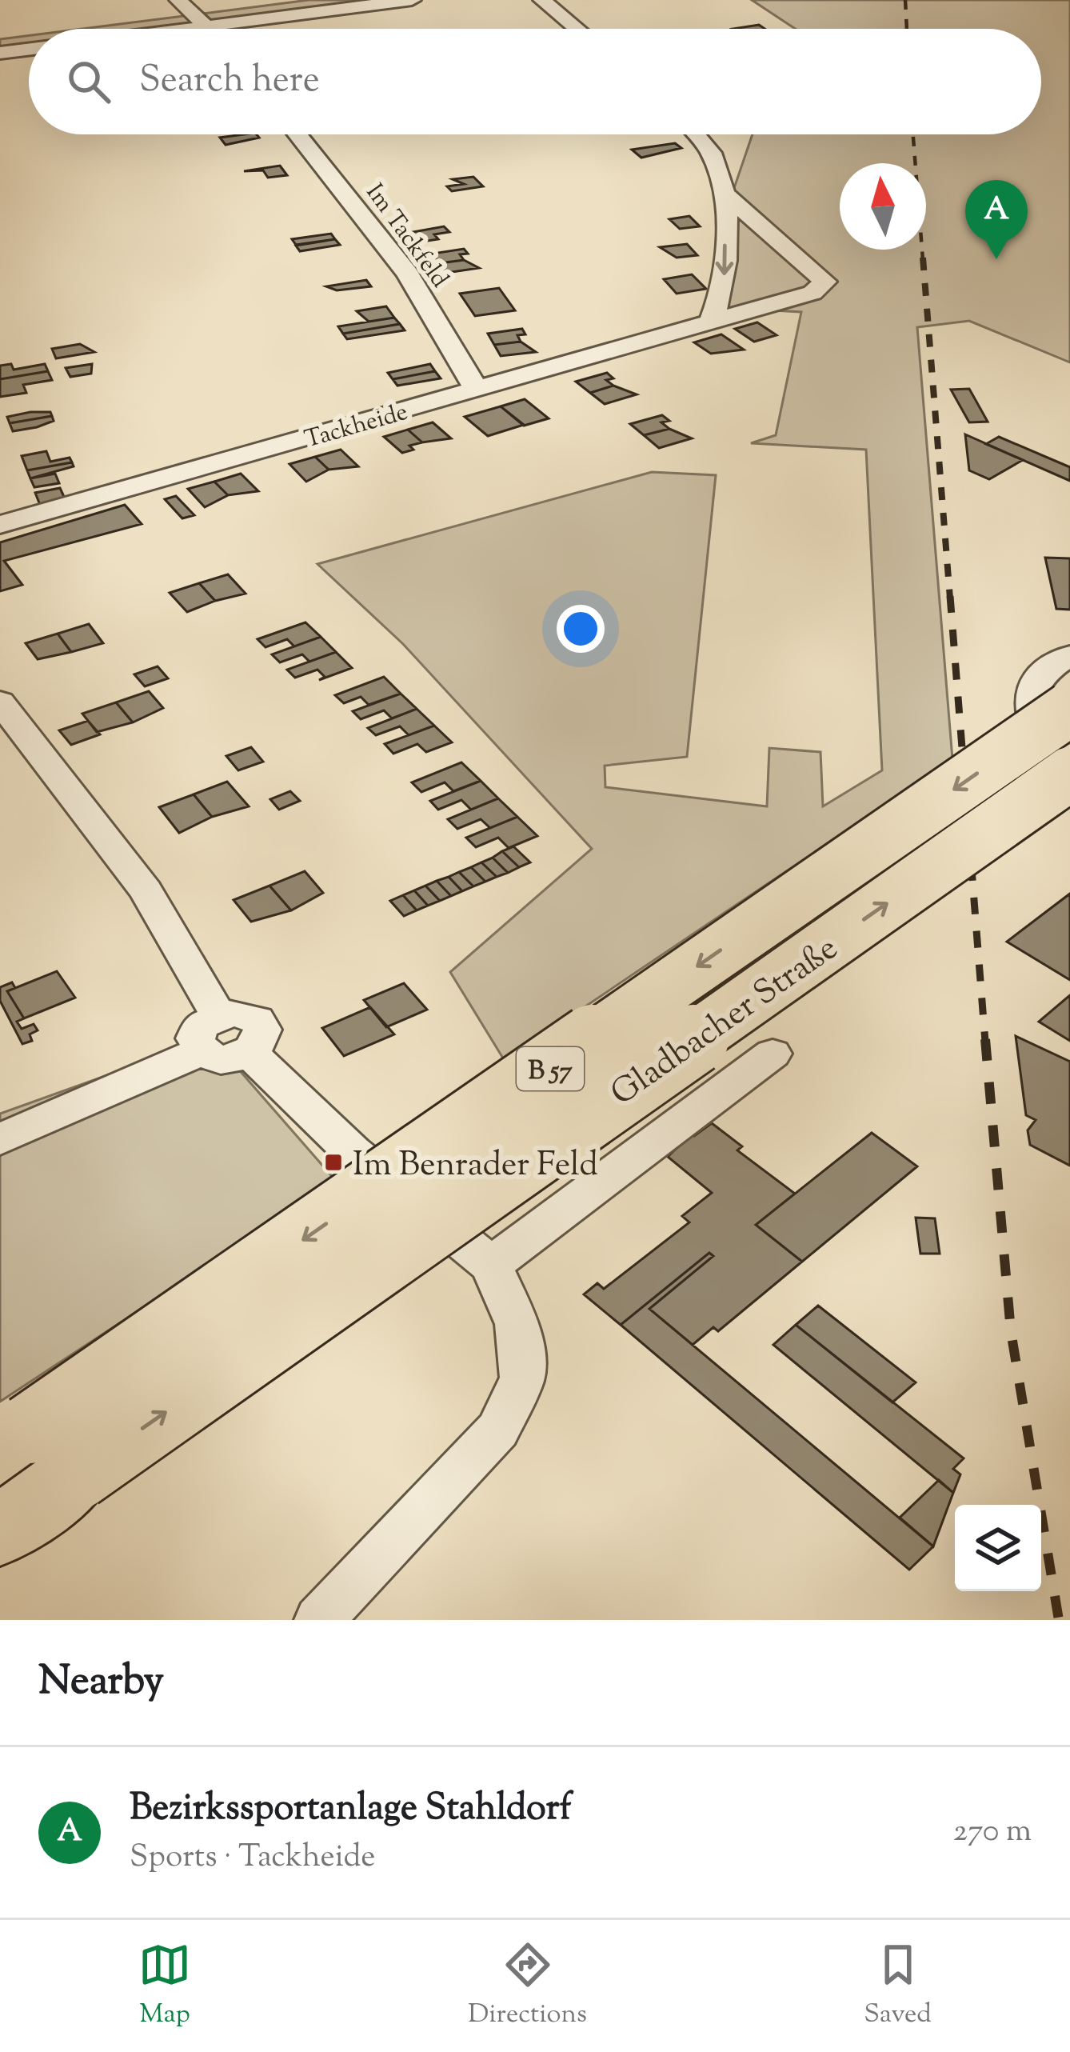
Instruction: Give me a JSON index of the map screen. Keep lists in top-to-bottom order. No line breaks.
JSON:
{"streets":{"main road":["Gladbacher Straße","B 57"],"street":["Im Tackfeld","Tackheide"]},"crossings":[["Im Tackfeld","Tackheide"]],"places":{"transit":["Im Benrader Feld"]},"north":"top","page":{"search":"Search here","pins":"A","heading":"Nearby","list":[{"mark":"A","name":"Bezirkssportanlage Stahldorf","note":"Sports · Tackheide","value":"270 m"}],"nav":["Map","Directions","Saved"]}}
